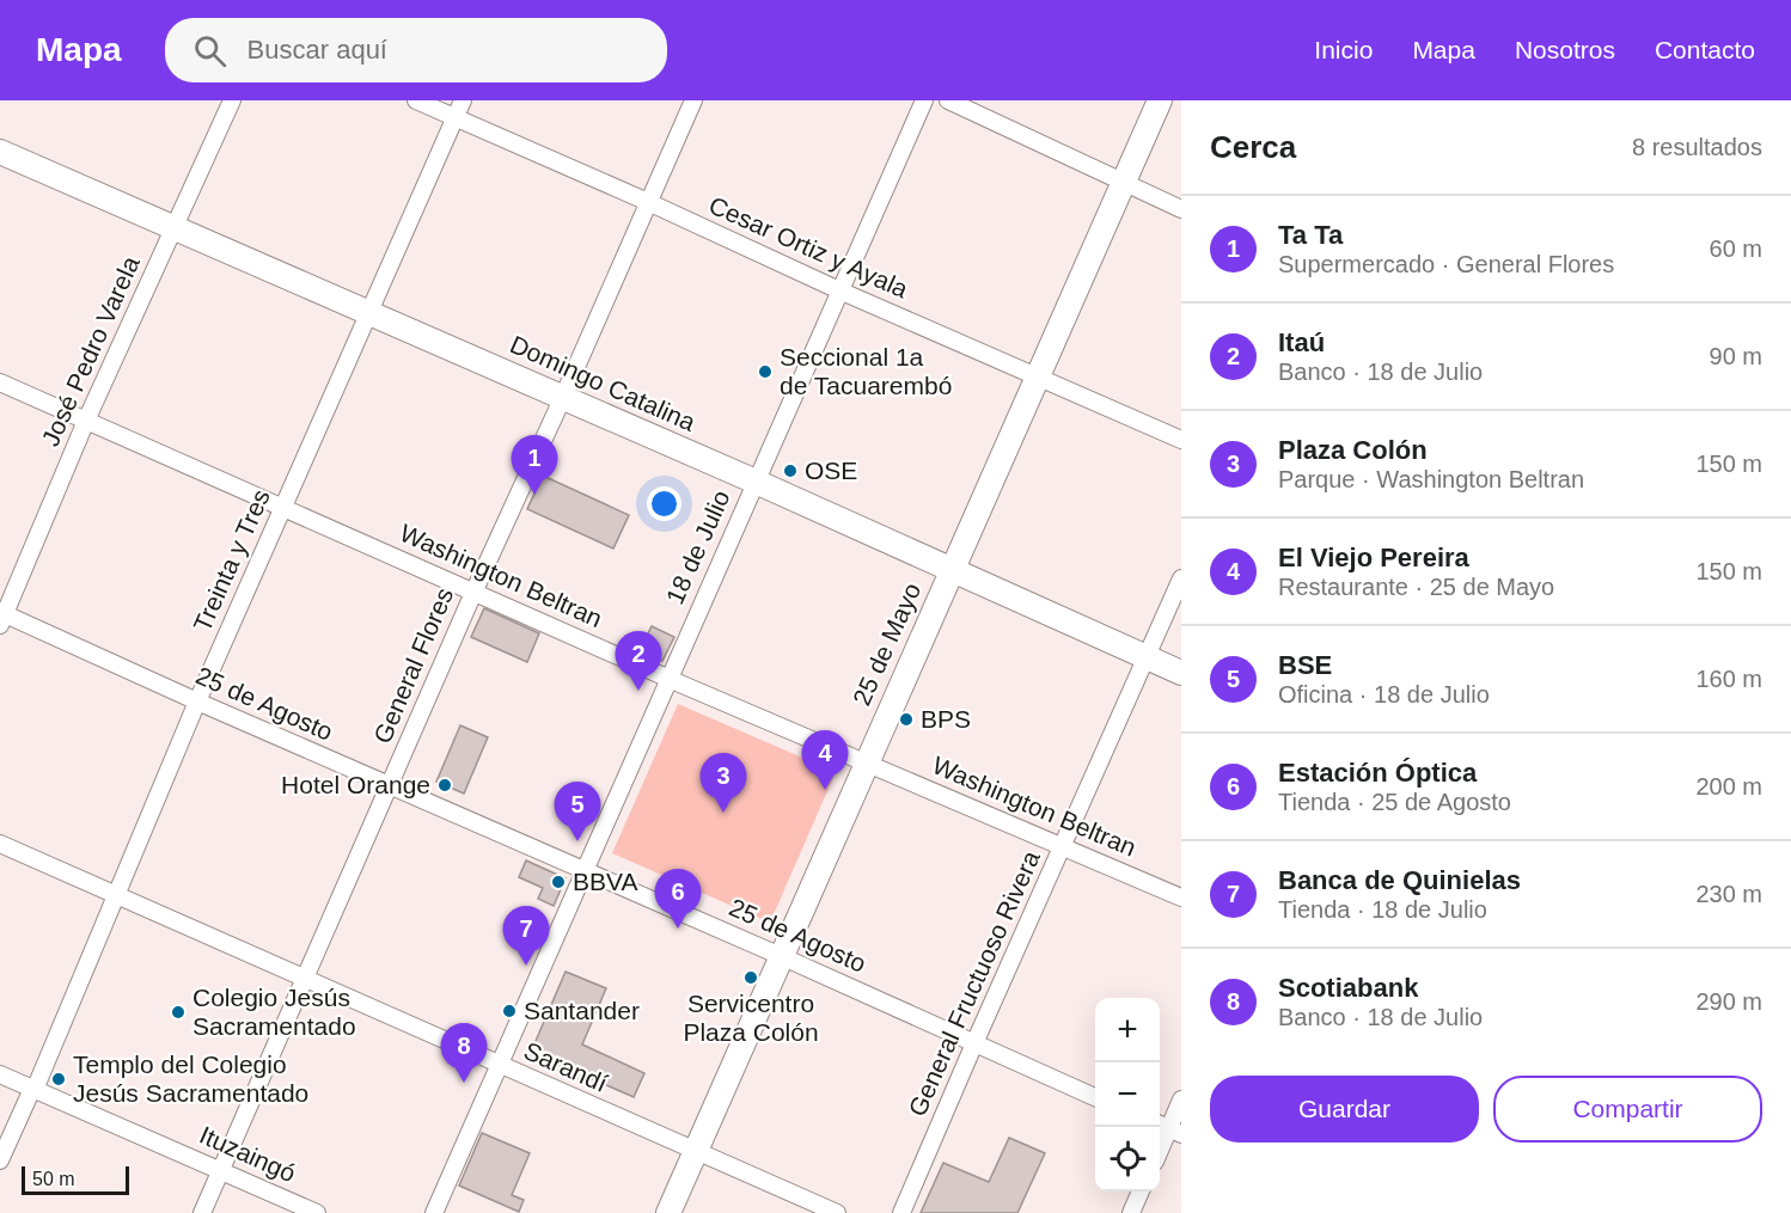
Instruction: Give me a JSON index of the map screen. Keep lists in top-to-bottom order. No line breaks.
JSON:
{"streets":{"street":["Cesar Ortiz y Ayala","José Pedro Varela","Domingo Catalina","18 de Julio","Treinta y Tres","Washington Beltran","25 de Mayo","General Flores","25 de Agosto","General Fructuoso Rivera","Sarandí","Ituzaingó"]},"crossings":[["Cesar Ortiz y Ayala","18 de Julio"],["Cesar Ortiz y Ayala","Treinta y Tres"],["Cesar Ortiz y Ayala","25 de Mayo"],["Cesar Ortiz y Ayala","General Flores"],["José Pedro Varela","Domingo Catalina"],["José Pedro Varela","Washington Beltran"],["José Pedro Varela","25 de Agosto"],["Domingo Catalina","18 de Julio"],["Domingo Catalina","Treinta y Tres"],["Domingo Catalina","25 de Mayo"],["Domingo Catalina","General Flores"],["Domingo Catalina","General Fructuoso Rivera"],["18 de Julio","Washington Beltran"],["18 de Julio","25 de Agosto"],["18 de Julio","Sarandí"],["Treinta y Tres","Washington Beltran"],["Treinta y Tres","25 de Agosto"],["Treinta y Tres","Sarandí"],["Treinta y Tres","Ituzaingó"],["Washington Beltran","25 de Mayo"],["Washington Beltran","General Flores"],["Washington Beltran","General Fructuoso Rivera"],["25 de Mayo","25 de Agosto"],["25 de Mayo","Sarandí"],["General Flores","25 de Agosto"],["General Flores","Sarandí"],["General Flores","Ituzaingó"],["25 de Agosto","General Fructuoso Rivera"]],"places":["Seccional 1a de Tacuarembó","OSE","BPS","Hotel Orange","BBVA","Servicentro Plaza Colón","Santander","Colegio Jesús Sacramentado","Templo del Colegio Jesús Sacramentado"],"scale_bar":"50 m","page":{"header":"Mapa","search":"Buscar aquí","nav":["Inicio","Mapa","Nosotros","Contacto"],"heading":["Cerca","8 resultados"],"list":[{"mark":"1","name":"Ta Ta","note":"Supermercado · General Flores","value":"60 m"},{"mark":"2","name":"Itaú","note":"Banco · 18 de Julio","value":"90 m"},{"mark":"3","name":"Plaza Colón","note":"Parque · Washington Beltran","value":"150 m"},{"mark":"4","name":"El Viejo Pereira","note":"Restaurante · 25 de Mayo","value":"150 m"},{"mark":"5","name":"BSE","note":"Oficina · 18 de Julio","value":"160 m"},{"mark":"6","name":"Estación Óptica","note":"Tienda · 25 de Agosto","value":"200 m"},{"mark":"7","name":"Banca de Quinielas","note":"Tienda · 18 de Julio","value":"230 m"},{"mark":"8","name":"Scotiabank","note":"Banco · 18 de Julio","value":"290 m"}],"pins":["1","2","4","3","5","6","7","8"],"map_buttons":["+","−"],"buttons":["Guardar","Compartir"],"scale":"50 m"}}
